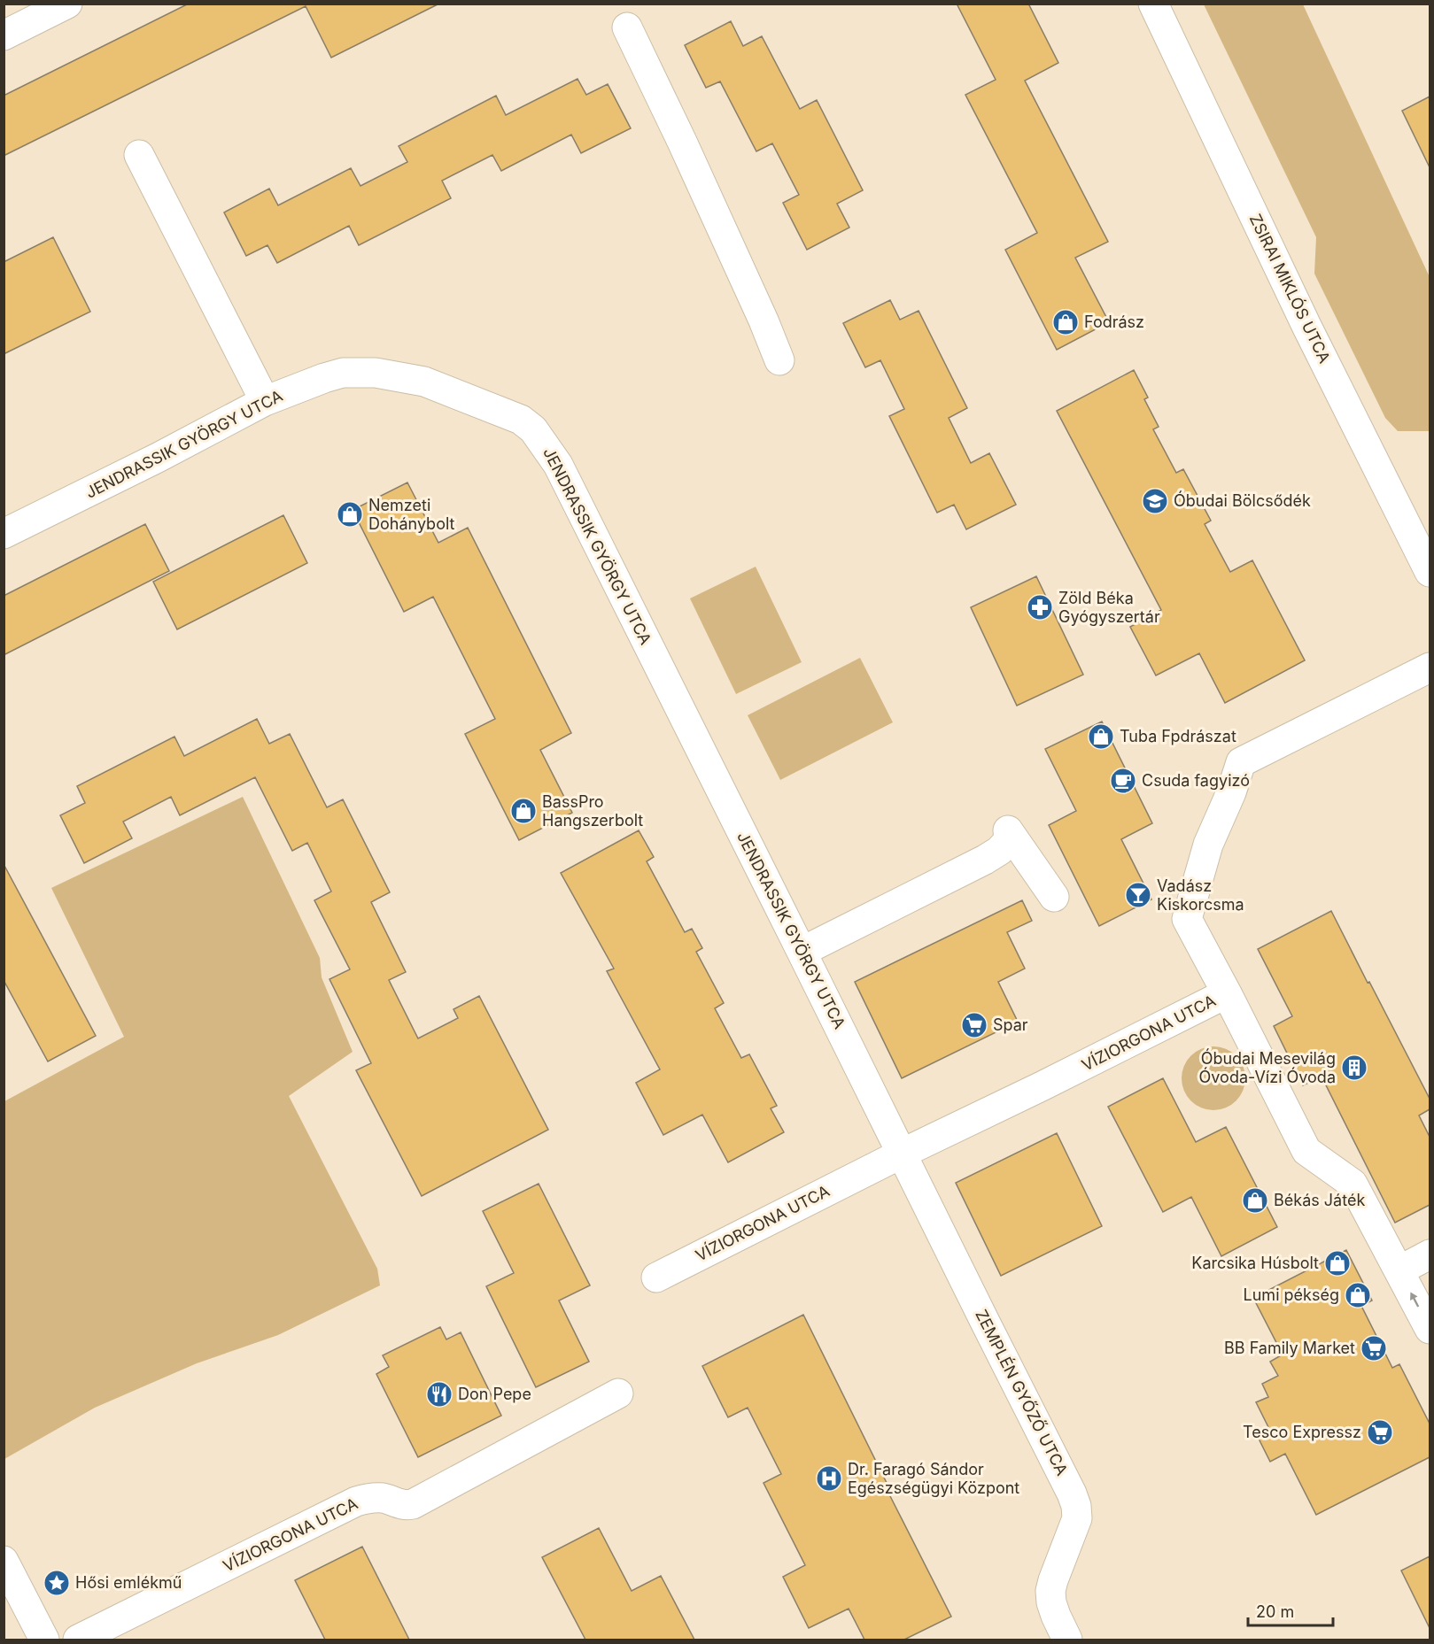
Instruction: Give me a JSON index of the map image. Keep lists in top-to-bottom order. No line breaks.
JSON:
{"streets":{"street":["ZSIRAI MIKLÓS UTCA","JENDRASSIK GYÖRGY UTCA","VÍZIORGONA UTCA","ZEMPLÉN GYŐZŐ UTCA"]},"crossings":[["JENDRASSIK GYÖRGY UTCA","VÍZIORGONA UTCA"],["JENDRASSIK GYÖRGY UTCA","ZEMPLÉN GYŐZŐ UTCA"],["VÍZIORGONA UTCA","ZEMPLÉN GYŐZŐ UTCA"]],"places":{"shop":["Fodrász","Nemzeti Dohánybolt","Tuba Fpdrászat","BassPro Hangszerbolt","Békás Játék","Karcsika Húsbolt","Lumi pékség"],"school or university":["Óbudai Bölcsődék"],"pharmacy":["Zöld Béka Gyógyszertár"],"cafe":["Csuda fagyizó"],"bar":["Vadász Kiskorcsma"],"supermarket":["Spar","BB Family Market","Tesco Expressz"],"building":["Óbudai Mesevilág Óvoda-Vízi Óvoda"],"restaurant":["Don Pepe"],"hospital":["Dr. Faragó Sándor Egészségügyi Központ"],"place":["Hősi emlékmű"]},"scale_bar":"20 m"}
